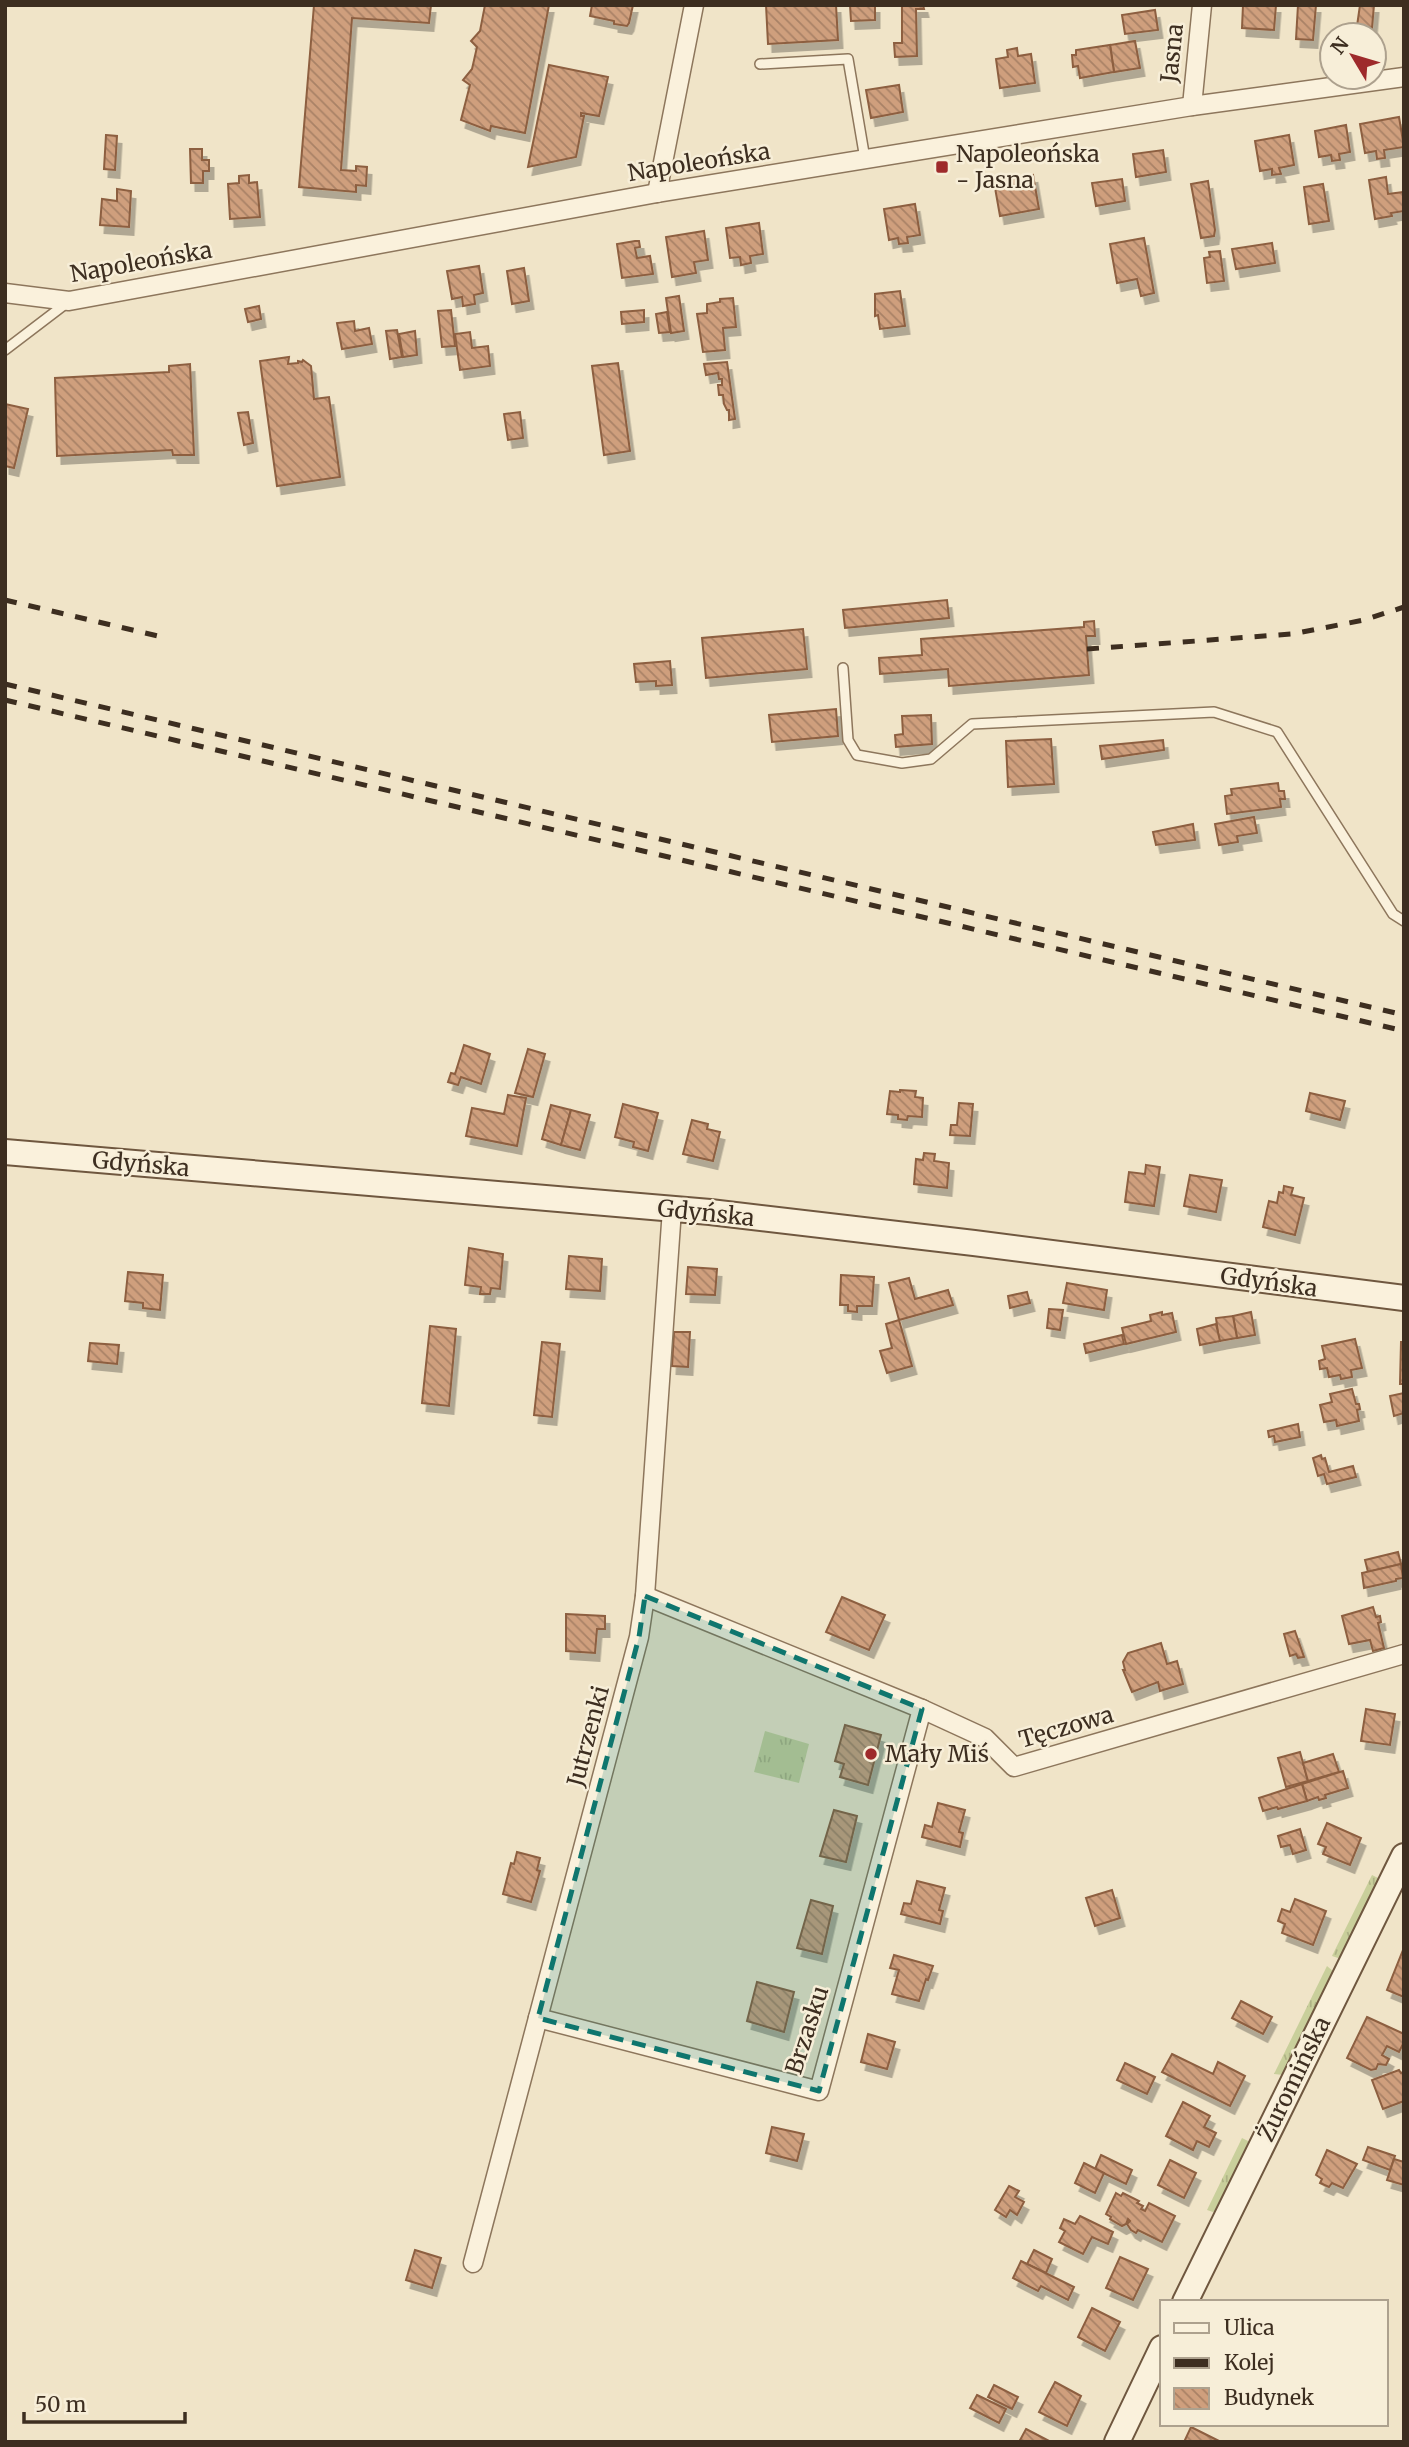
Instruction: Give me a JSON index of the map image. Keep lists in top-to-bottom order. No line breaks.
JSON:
{"streets":{"main road":["Gdyńska","Żuromińska"],"street":["Jasna","Napoleońska","Tęczowa","Jutrzenki","Brzasku"]},"crossings":[["Jasna","Napoleońska"],["Gdyńska","Jutrzenki"],["Tęczowa","Jutrzenki"],["Tęczowa","Brzasku"],["Jutrzenki","Brzasku"]],"places":{"transit":["Napoleońska - Jasna"],"other":["Mały Miś"]},"legend":["Ulica","Kolej","Budynek"],"scale_bar":"50 m","north":"top left"}
